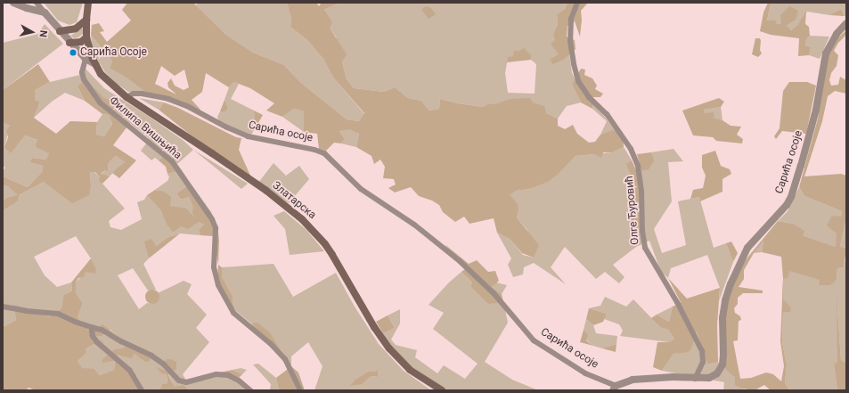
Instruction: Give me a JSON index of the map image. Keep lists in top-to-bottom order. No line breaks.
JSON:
{"streets":{"main road":["Златарска"],"street":["Филипа Вишњића","Сарића осоје","Олге Ђуровић"]},"crossings":[["Сарића осоје","Златарска"],["Сарића осоје","Олге Ђуровић"]],"places":["Сарића Осоје"],"north":"right"}
